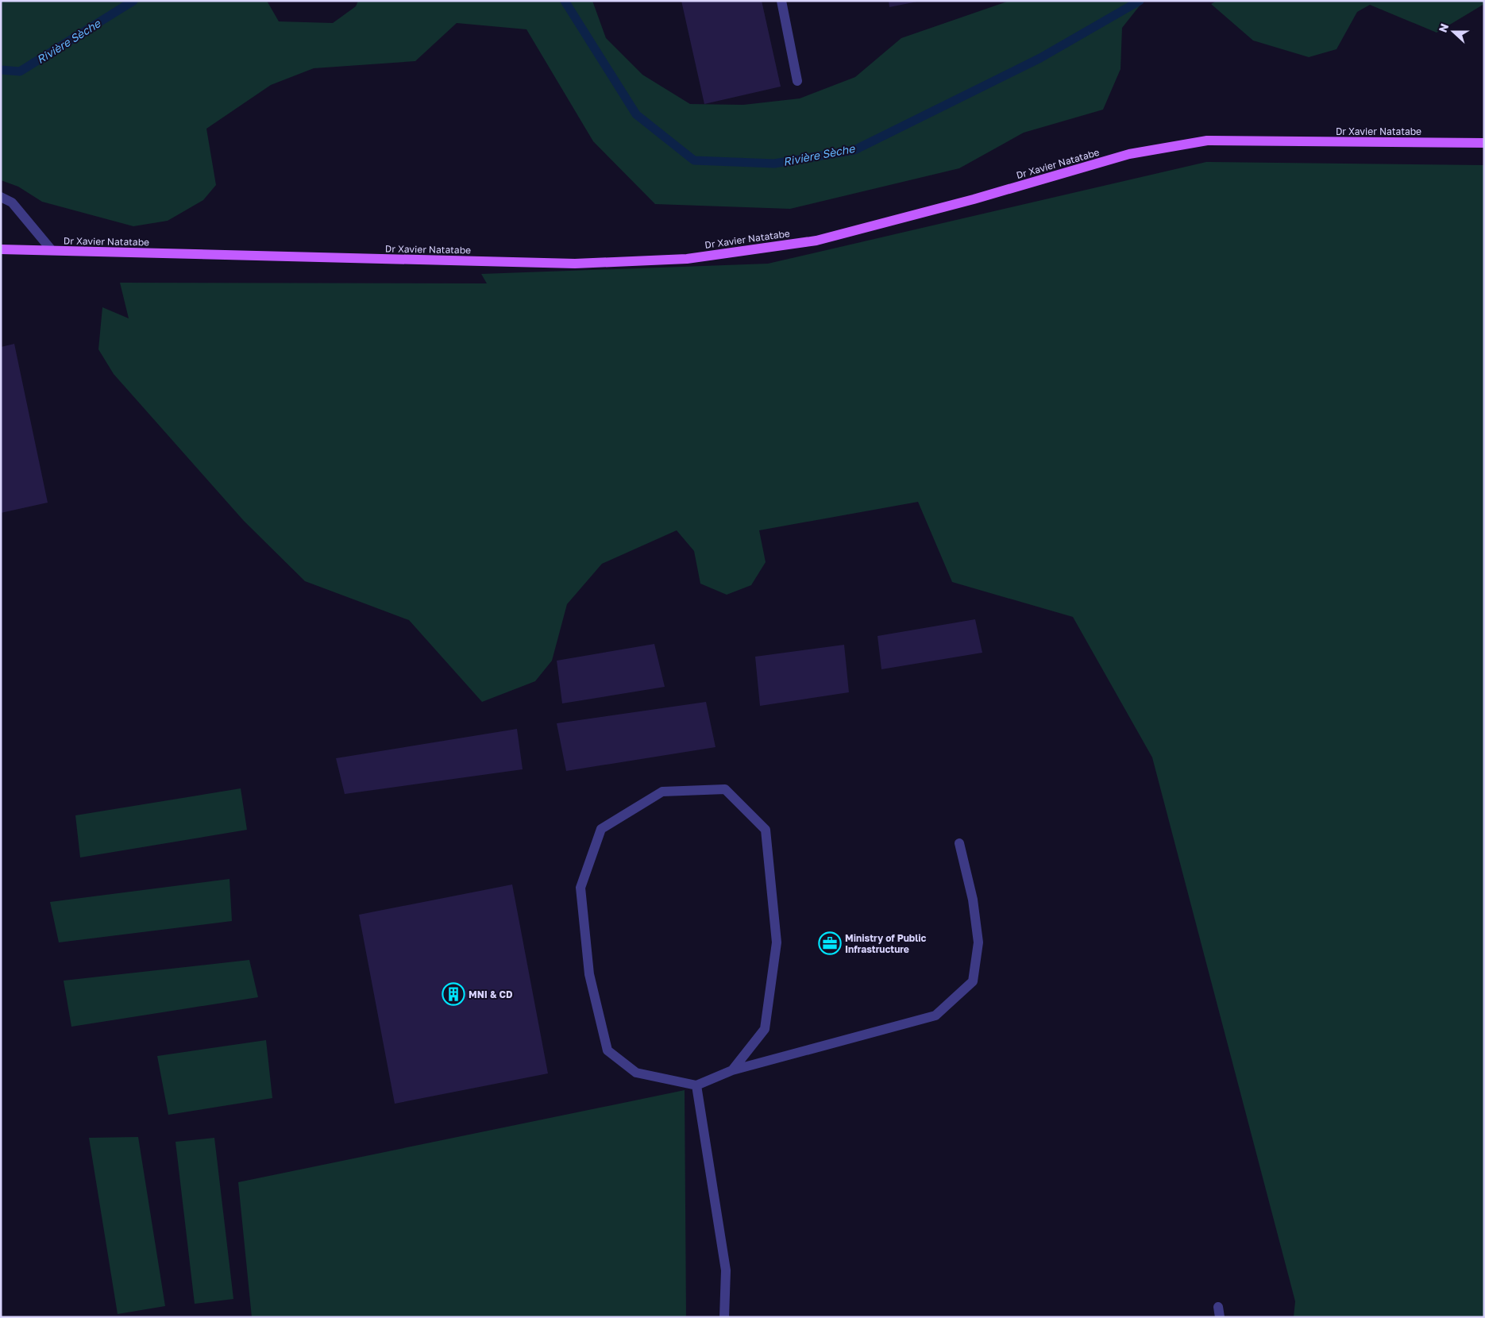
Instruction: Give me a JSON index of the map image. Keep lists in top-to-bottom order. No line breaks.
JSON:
{"streets":{"main road":["Dr Xavier Natatabe"]},"water":["Rivière Sèche"],"places":{"office":["Ministry of Public Infrastructure"],"building":["MNI & CD"]},"north":"left"}
